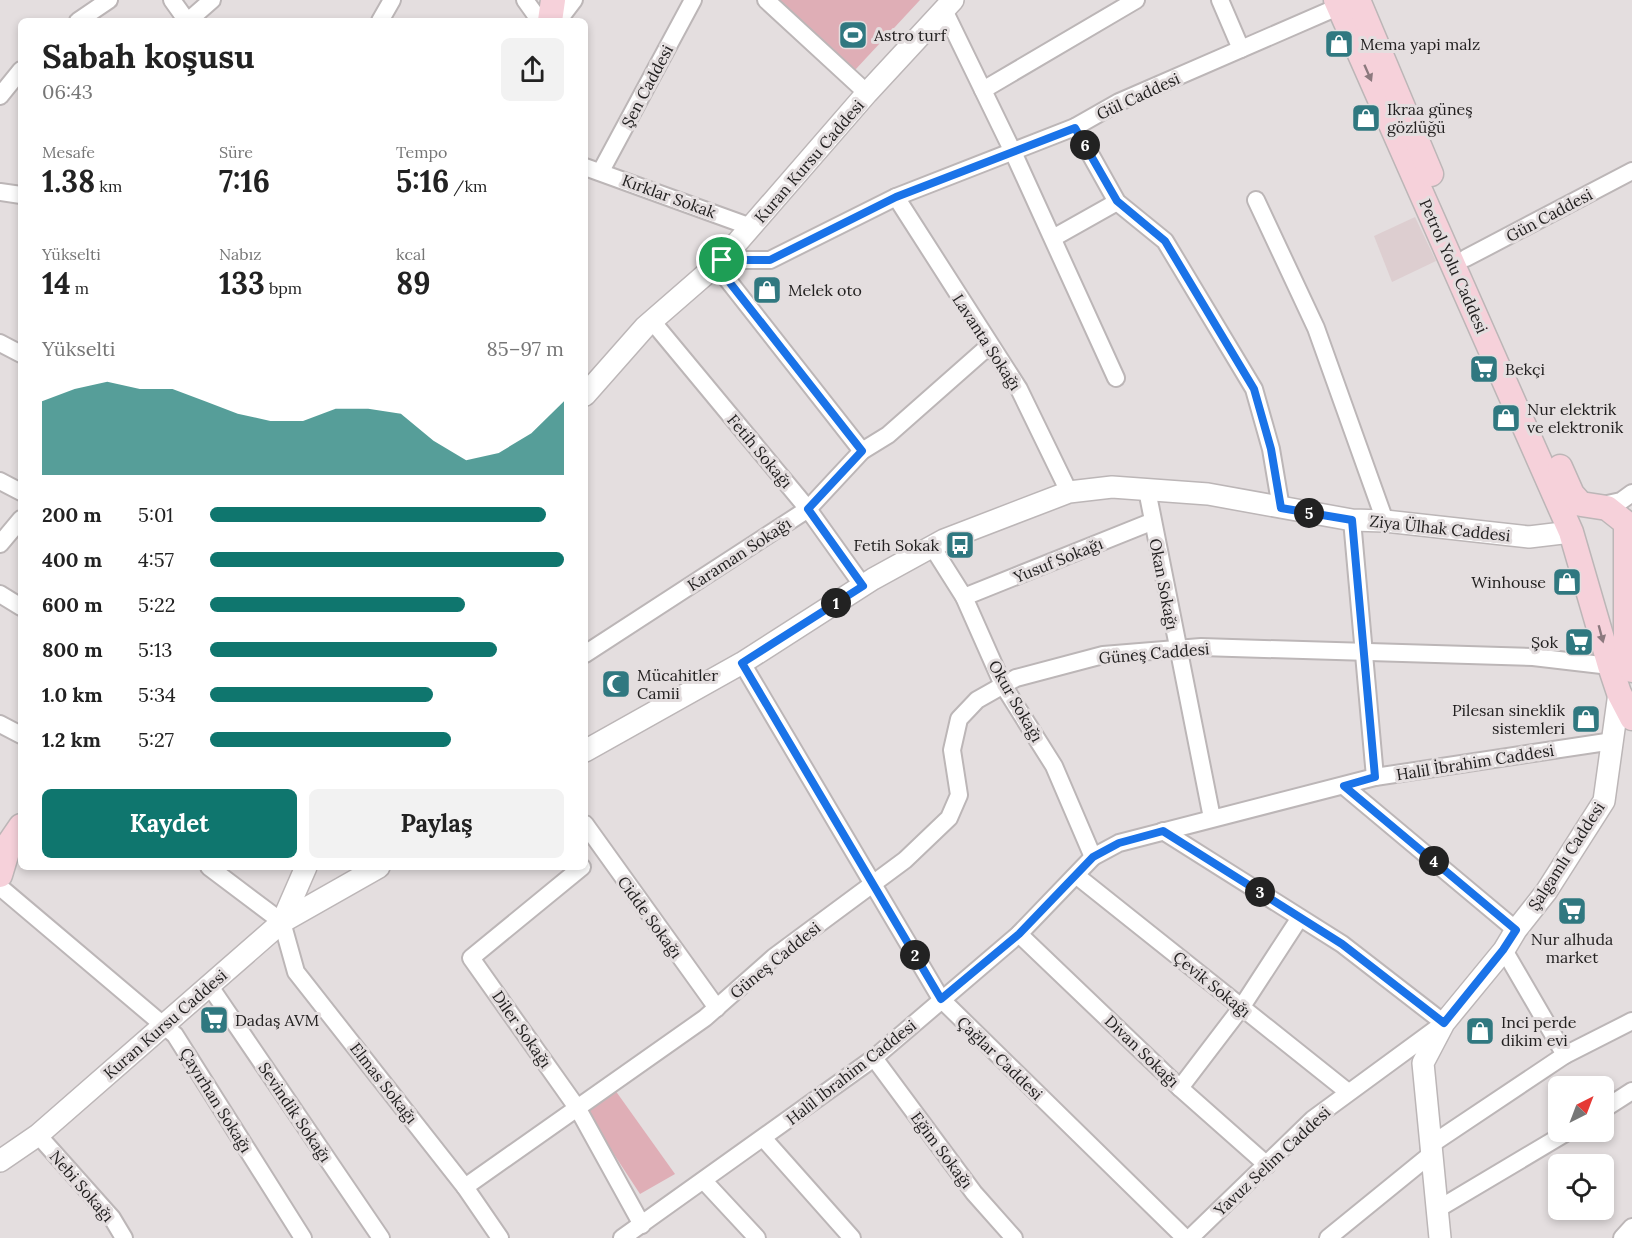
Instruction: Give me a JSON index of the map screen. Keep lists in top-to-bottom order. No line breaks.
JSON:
{"streets":{"main road":["Petrol Yolu Caddesi"],"street":["Şen Caddesi","Gül Caddesi","Kuran Kursu Caddesi","Kırklar Sokak","Gün Caddesi","Lavanta Sokağı","Fetih Sokağı","Ziya Ülhak Caddesi","Karaman Sokağı","Yusuf Sokağı","Okan Sokağı","Güneş Caddesi","Okur Sokağı","Halil İbrahim Caddesi","Şalgamlı Caddesi","Cidde Sokağı","Çevik Sokağı","Diler Sokağı","Divan Sokağı","Çağlar Caddesi","Elmas Sokağı","Çayırhan Sokağı","Sevindik Sokağı","Eğim Sokağı","Yavuz Selim Caddesi","Nebi Sokağı"]},"crossings":[["Şen Caddesi","Kırklar Sokak"],["Gül Caddesi","Kuran Kursu Caddesi"],["Gül Caddesi","Petrol Yolu Caddesi"],["Gül Caddesi","Lavanta Sokağı"],["Kuran Kursu Caddesi","Kırklar Sokak"],["Kuran Kursu Caddesi","Fetih Sokağı"],["Kuran Kursu Caddesi","Elmas Sokağı"],["Kuran Kursu Caddesi","Çayırhan Sokağı"],["Kuran Kursu Caddesi","Sevindik Sokağı"],["Kuran Kursu Caddesi","Nebi Sokağı"],["Gün Caddesi","Petrol Yolu Caddesi"],["Petrol Yolu Caddesi","Ziya Ülhak Caddesi"],["Petrol Yolu Caddesi","Güneş Caddesi"],["Petrol Yolu Caddesi","Şalgamlı Caddesi"],["Lavanta Sokağı","Ziya Ülhak Caddesi"],["Lavanta Sokağı","Karaman Sokağı"],["Fetih Sokağı","Ziya Ülhak Caddesi"],["Fetih Sokağı","Karaman Sokağı"],["Ziya Ülhak Caddesi","Okan Sokağı"],["Ziya Ülhak Caddesi","Okur Sokağı"],["Ziya Ülhak Caddesi","Çağlar Caddesi"],["Yusuf Sokağı","Okan Sokağı"],["Yusuf Sokağı","Okur Sokağı"],["Okan Sokağı","Güneş Caddesi"],["Okan Sokağı","Halil İbrahim Caddesi"],["Güneş Caddesi","Okur Sokağı"],["Güneş Caddesi","Cidde Sokağı"],["Güneş Caddesi","Diler Sokağı"],["Güneş Caddesi","Çağlar Caddesi"],["Güneş Caddesi","Elmas Sokağı"],["Okur Sokağı","Halil İbrahim Caddesi"],["Halil İbrahim Caddesi","Şalgamlı Caddesi"],["Halil İbrahim Caddesi","Çevik Sokağı"],["Halil İbrahim Caddesi","Diler Sokağı"],["Halil İbrahim Caddesi","Divan Sokağı"],["Halil İbrahim Caddesi","Çağlar Caddesi"],["Halil İbrahim Caddesi","Eğim Sokağı"],["Şalgamlı Caddesi","Yavuz Selim Caddesi"],["Cidde Sokağı","Diler Sokağı"],["Çevik Sokağı","Yavuz Selim Caddesi"],["Divan Sokağı","Yavuz Selim Caddesi"]],"places":{"sports":["Astro turf"],"shop":["Mema yapi malz","Ikraa güneş gözlüğü","Melek oto","Nur elektrik ve elektronik","Winhouse","Pilesan sineklik sistemleri","Inci perde dikim evi"],"supermarket":["Bekçi","Şok","Nur alhuda market","Dadaş AVM"],"bus stop":["Fetih Sokak"],"mosque":["Mücahitler Camii"]},"north":"top right","page":{"heading":["Sabah koşusu","06:43"],"stats":[["Mesafe","1.38 km"],["Süre","7:16"],["Tempo","5:16 /km"],["Yükselti","14 m"],["Nabız","133 bpm"],["kcal","89"]],"pins":["6","5","1","4","3","2"],"chart":["Yükselti","85–97 m"],"list":[{"name":"200 m","note":"5:01"},{"name":"400 m","note":"4:57"},{"name":"600 m","note":"5:22"},{"name":"800 m","note":"5:13"},{"name":"1.0 km","note":"5:34"},{"name":"1.2 km","note":"5:27"}],"buttons":["Kaydet","Paylaş"]}}
